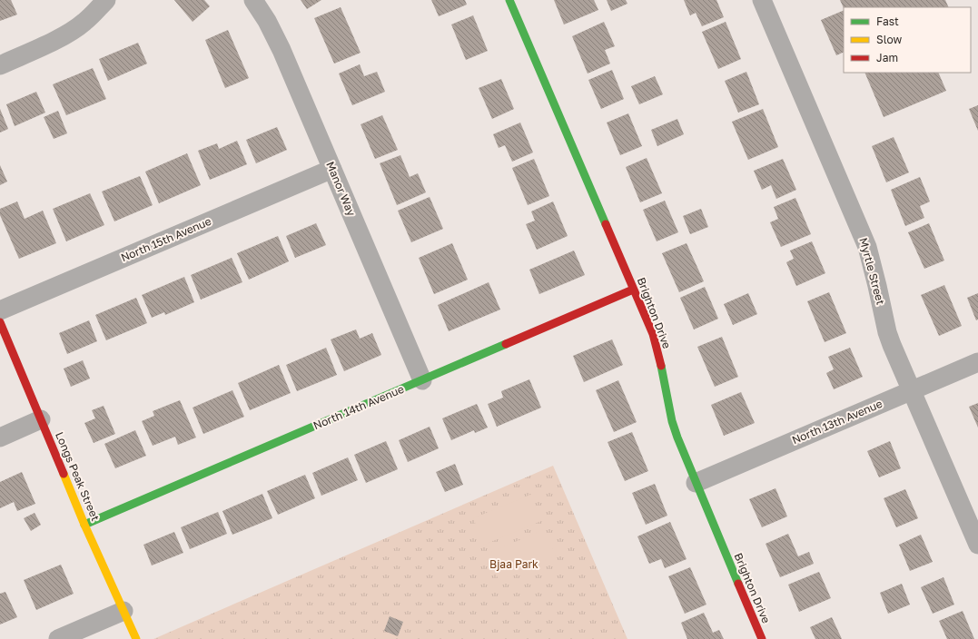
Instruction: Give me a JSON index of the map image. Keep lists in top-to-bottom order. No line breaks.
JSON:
{"streets":{"street":["Manor Way","North 15th Avenue","Myrtle Street","Brighton Drive","North 14th Avenue","North 13th Avenue","Longs Peak Street"]},"crossings":[["Manor Way","North 15th Avenue"],["Manor Way","North 14th Avenue"],["Myrtle Street","North 13th Avenue"],["Brighton Drive","North 14th Avenue"],["Brighton Drive","North 13th Avenue"],["North 14th Avenue","Longs Peak Street"]],"parks":["Bjaa Park"],"legend":["Fast","Slow","Jam"]}
